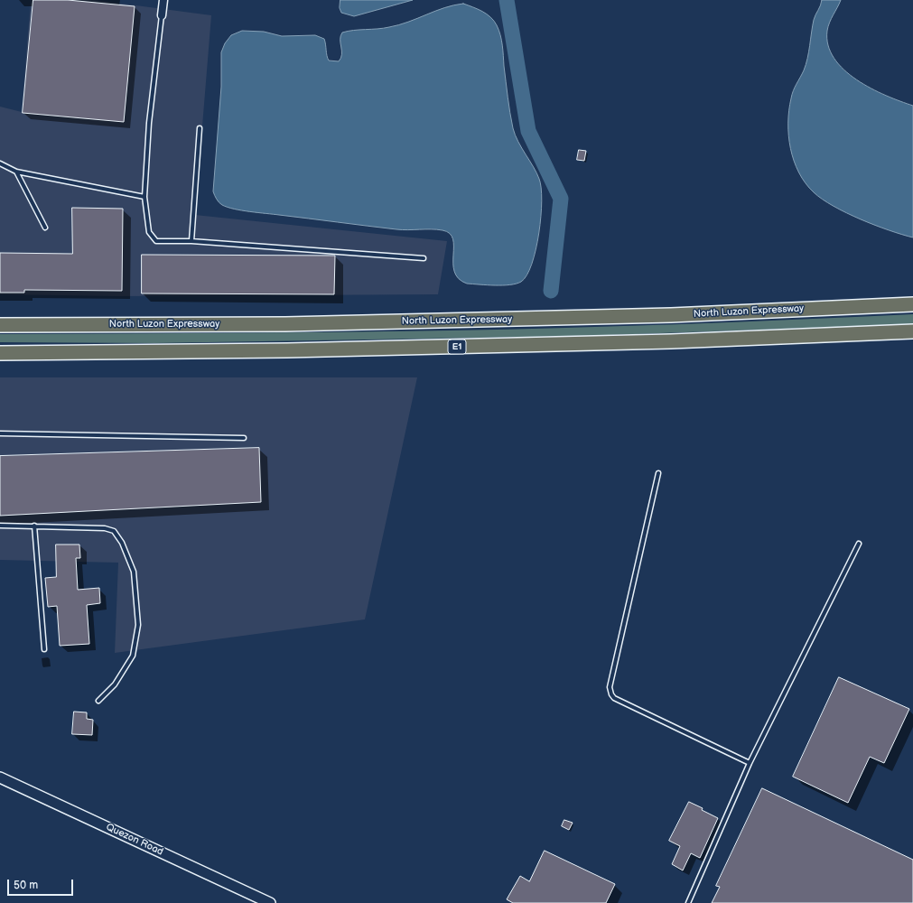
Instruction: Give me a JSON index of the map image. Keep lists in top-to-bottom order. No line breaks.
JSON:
{"streets":{"highway":["North Luzon Expressway","E1"],"main road":["Quezon Road"]},"scale_bar":"50 m"}
